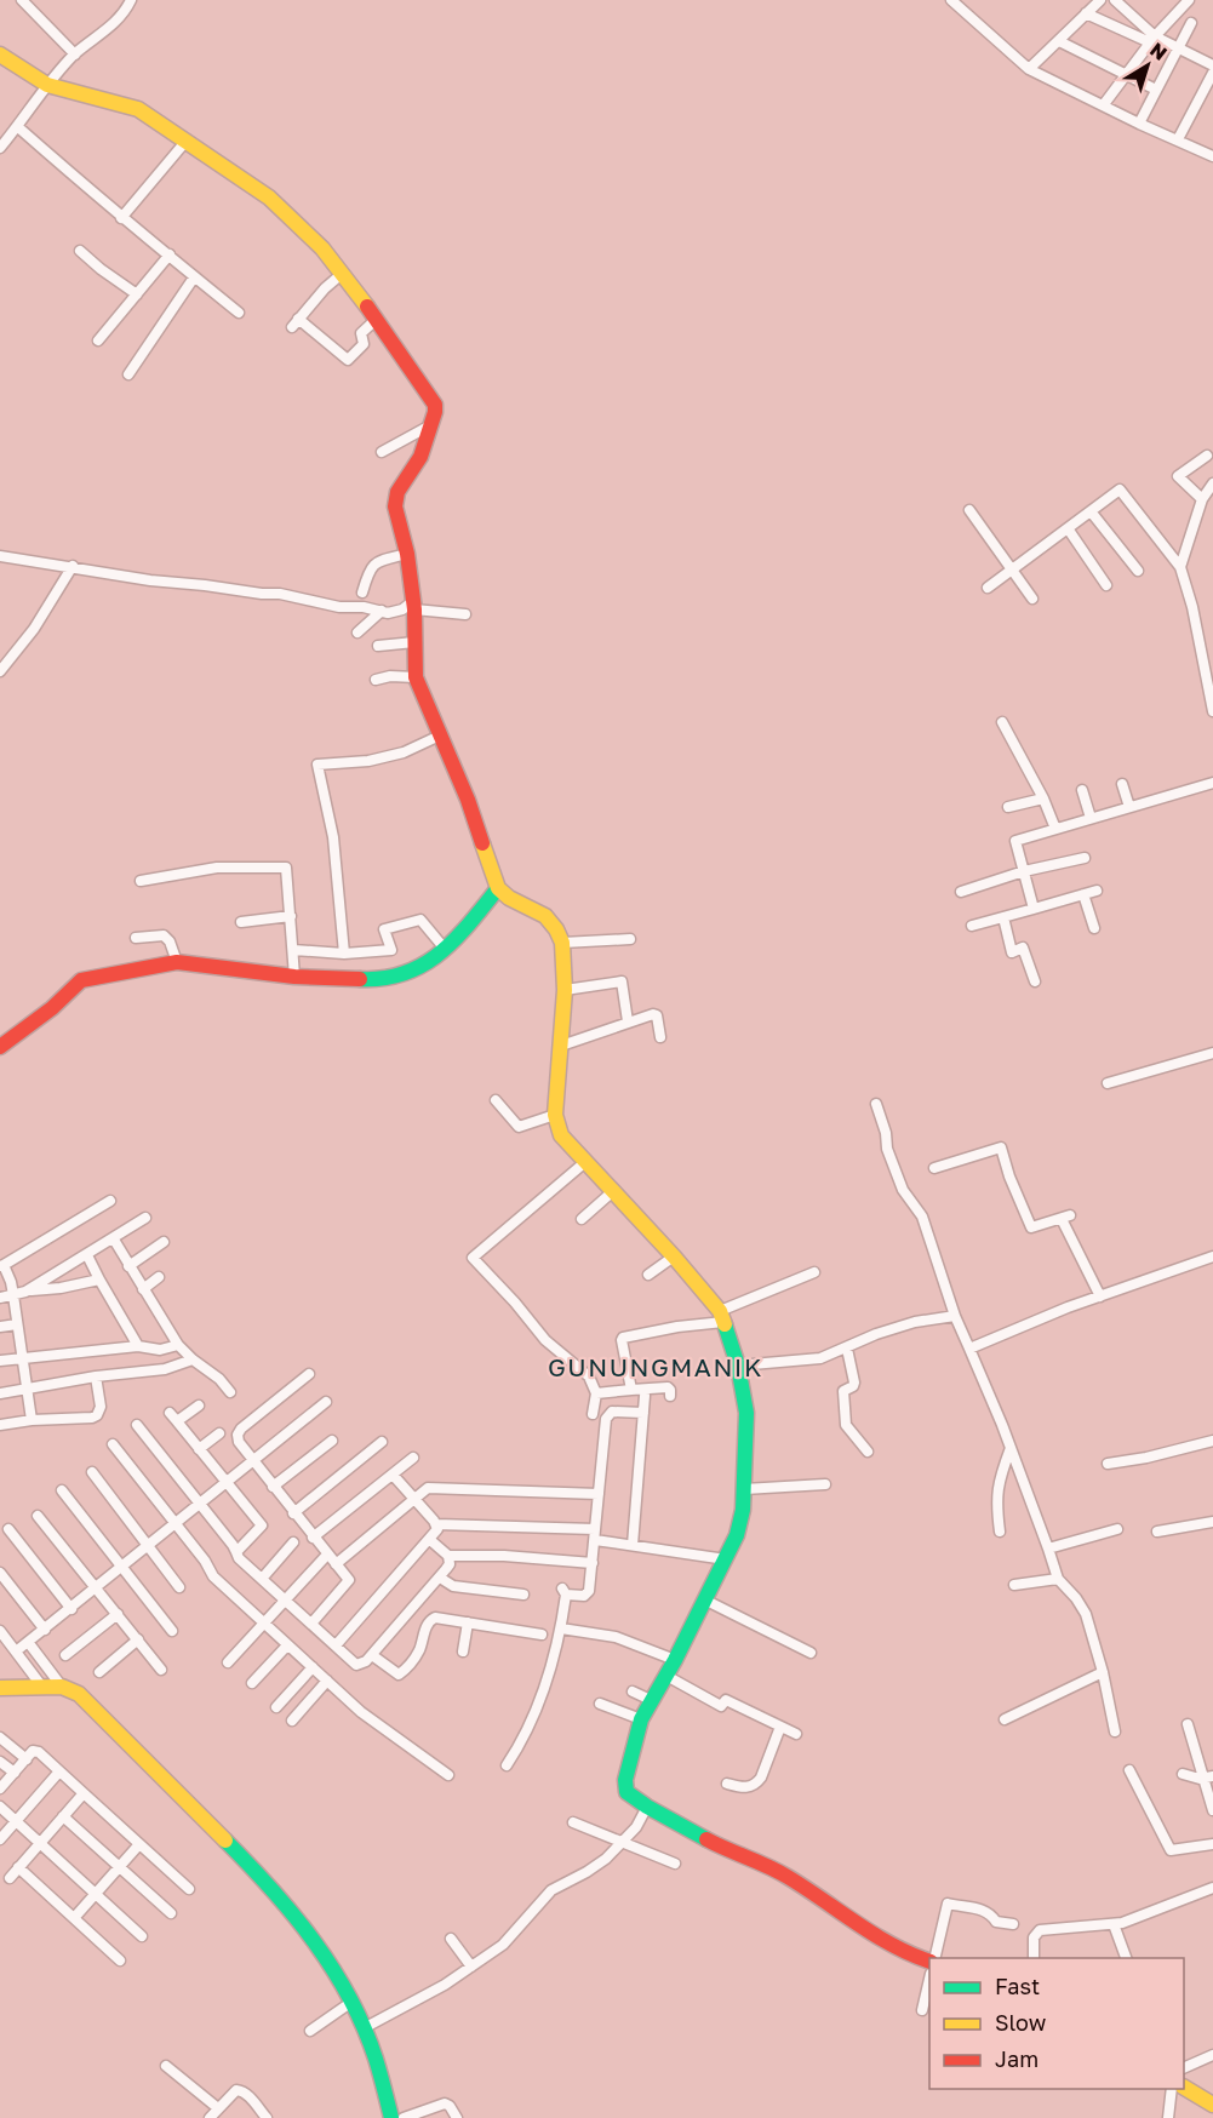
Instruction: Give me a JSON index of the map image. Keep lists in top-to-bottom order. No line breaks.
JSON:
{"districts":["GUNUNGMANIK"],"legend":["Fast","Slow","Jam"],"north":"top right"}
